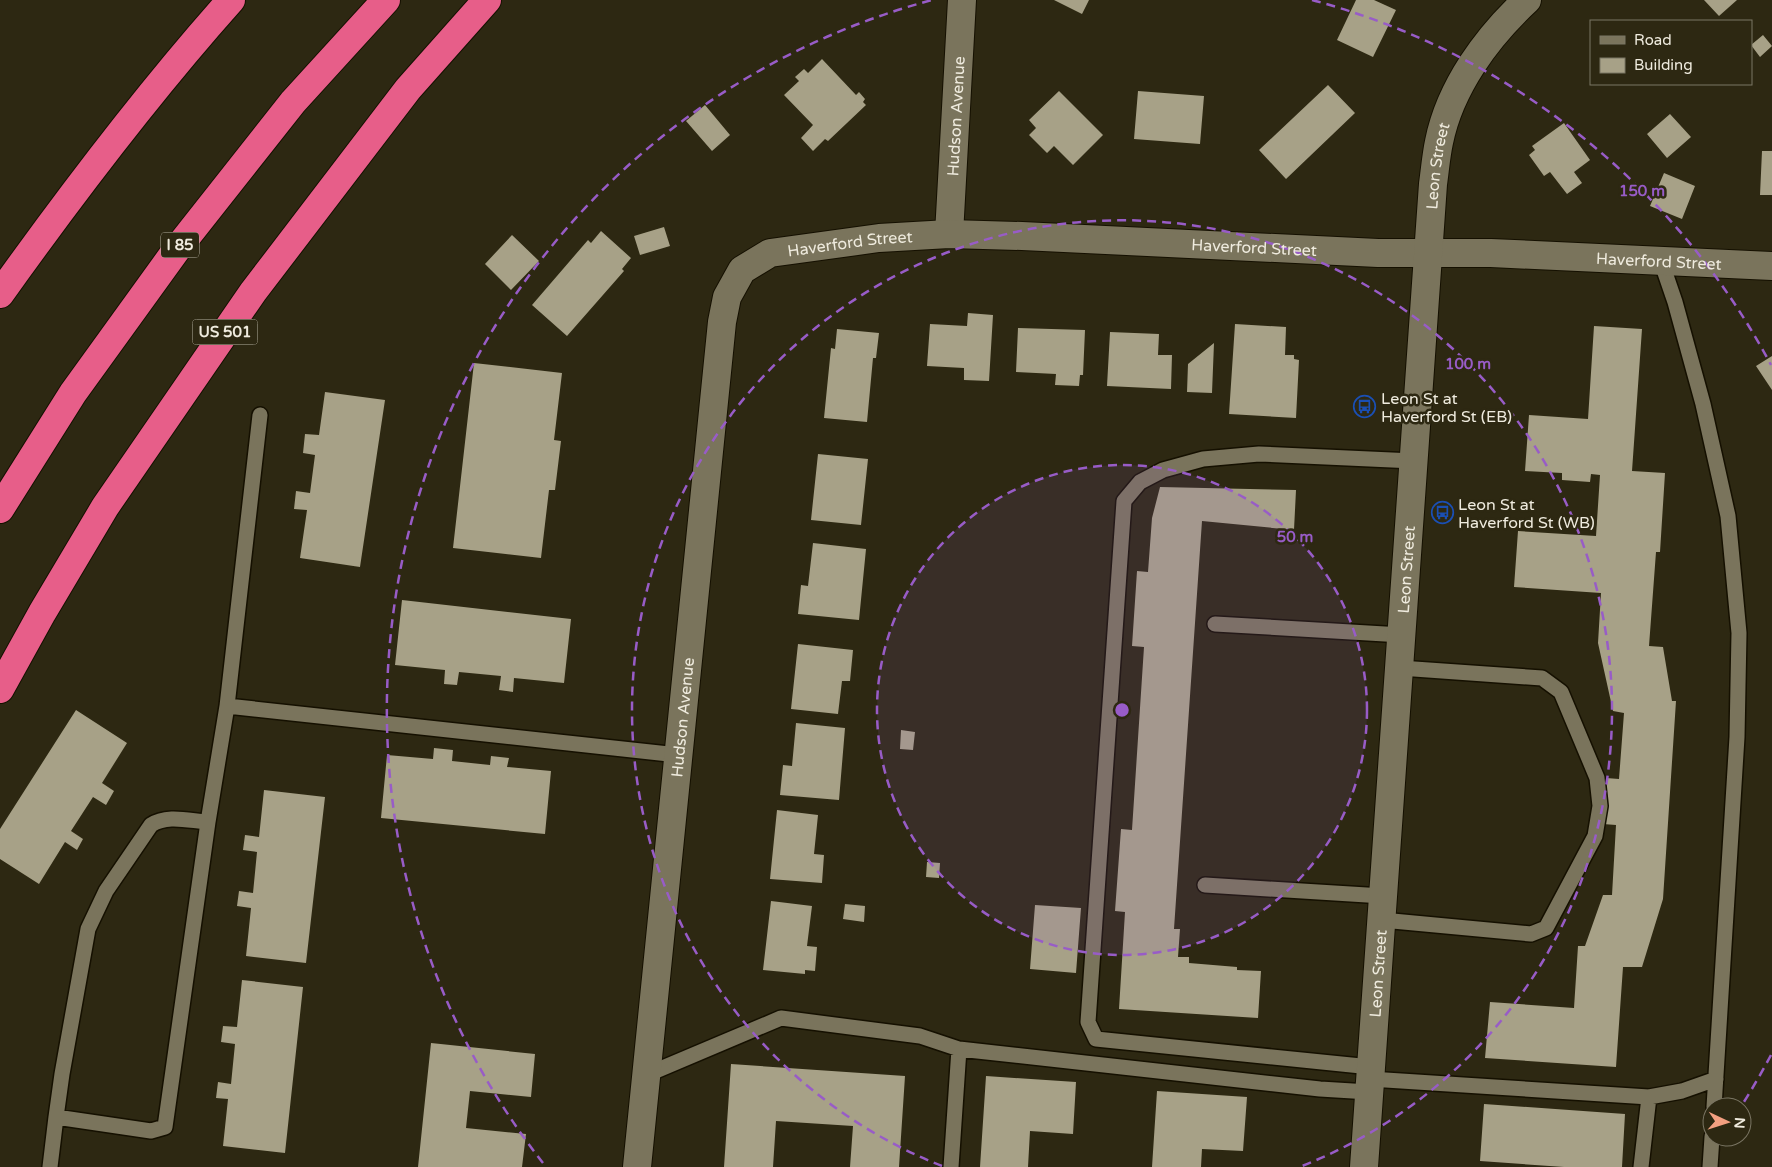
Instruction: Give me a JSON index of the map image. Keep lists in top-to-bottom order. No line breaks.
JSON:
{"streets":{"highway":["I 85","US 501"],"street":["Hudson Avenue","Leon Street","Haverford Street"]},"crossings":[["Hudson Avenue","Haverford Street"],["Leon Street","Haverford Street"]],"places":{"bus stop":["Leon St at Haverford St (EB)","Leon St at Haverford St (WB)"]},"legend":["Road","Building"],"north":"right","rings":["150 m","100 m","50 m"]}
